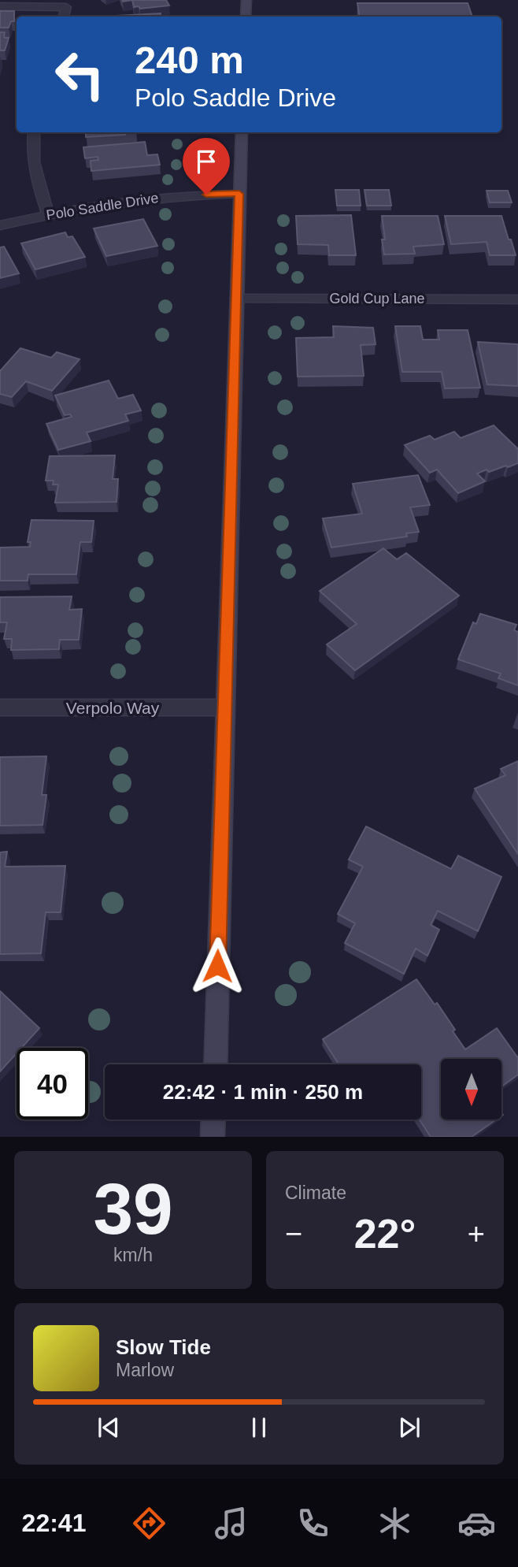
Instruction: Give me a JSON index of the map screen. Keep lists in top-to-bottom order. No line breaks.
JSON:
{"streets":{"street":["Polo Saddle Drive","Gold Cup Lane","Verpolo Way"]},"north":"bottom","page":{"turn":["240 m","Polo Saddle Drive"],"limit":"40","trip":"22:42 · 1 min · 250 m","tile":[["39","km/h"],"Climate"],"heat":["−","22°","+"],"song":["Slow Tide","Marlow"],"tabs":"22:41"}}
